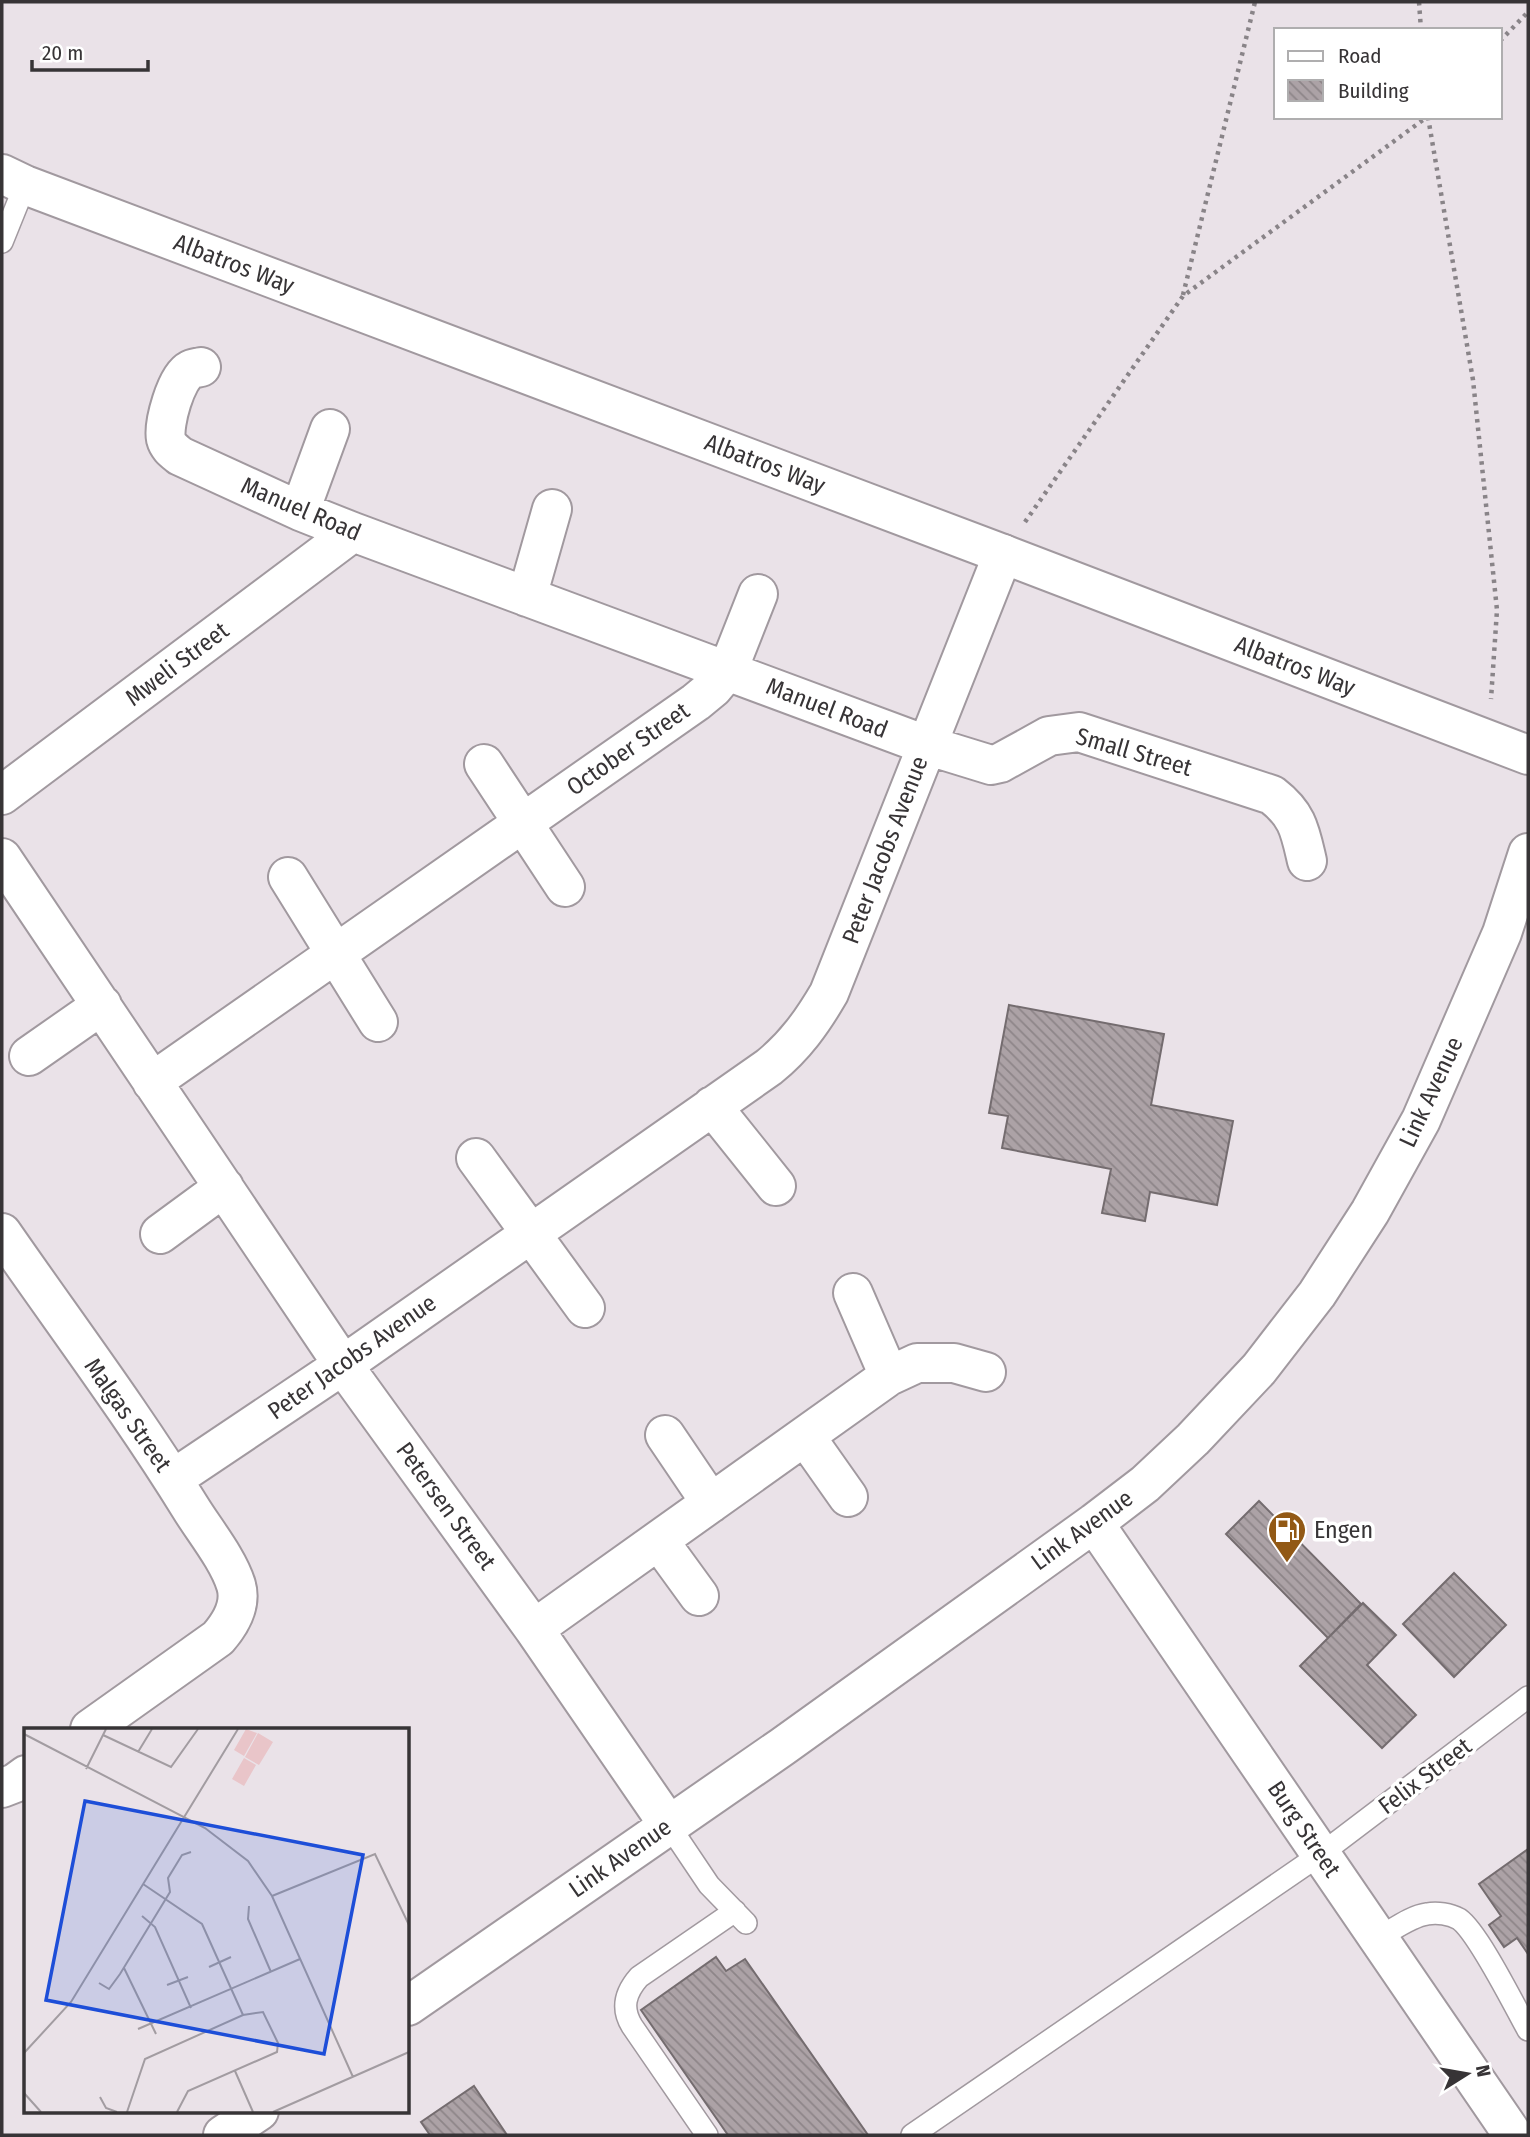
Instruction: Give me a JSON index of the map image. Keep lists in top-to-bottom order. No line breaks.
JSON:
{"streets":{"street":["Albatros Way","Manuel Road","Mweli Street","October Street","Small Street","Peter Jacobs Avenue","Link Avenue","Malgas Street","Petersen Street","Burg Street"],"lane":["Felix Street"]},"crossings":[["Albatros Way","Peter Jacobs Avenue"],["Manuel Road","Mweli Street"],["Manuel Road","October Street"],["Manuel Road","Small Street"],["Manuel Road","Peter Jacobs Avenue"],["October Street","Petersen Street"],["Small Street","Peter Jacobs Avenue"],["Peter Jacobs Avenue","Malgas Street"],["Peter Jacobs Avenue","Petersen Street"],["Link Avenue","Petersen Street"],["Link Avenue","Burg Street"],["Felix Street","Burg Street"]],"places":{"fuel station":["Engen"]},"legend":["Road","Building"],"scale_bar":"20 m","north":"right"}
